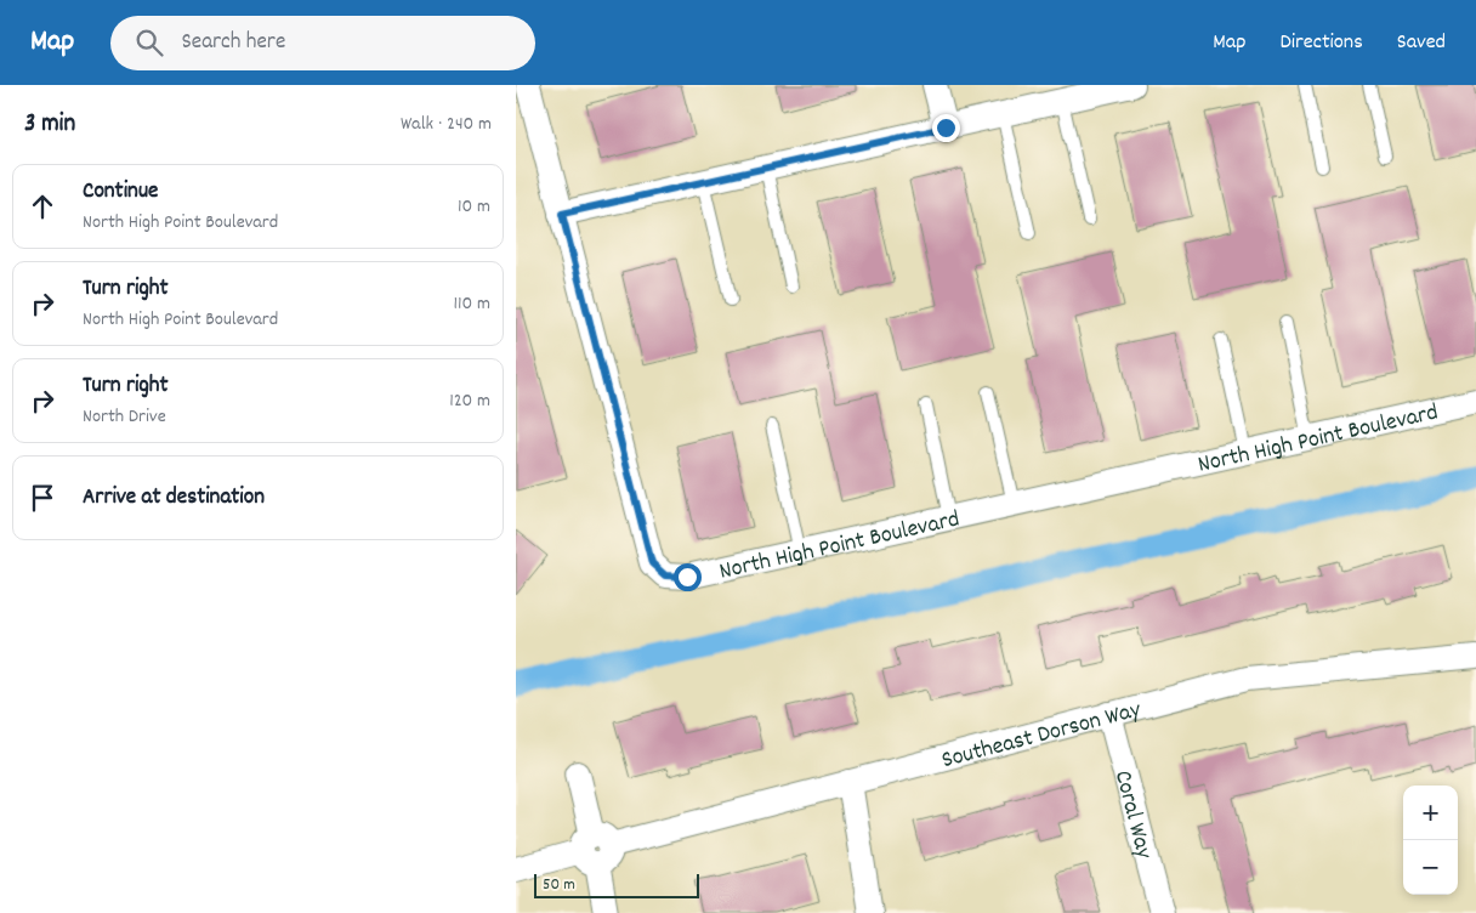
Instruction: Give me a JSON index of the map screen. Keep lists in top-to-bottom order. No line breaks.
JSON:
{"streets":{"street":["North High Point Boulevard","Southeast Dorson Way","Coral Way"]},"crossings":[["Southeast Dorson Way","Coral Way"]],"scale_bar":"50 m","page":{"header":"Map","search":"Search here","nav":["Map","Directions","Saved"],"heading":["3 min","Walk · 240 m"],"list":[["Continue","North High Point Boulevard","10 m"],["Turn right","North High Point Boulevard","110 m"],["Turn right","North Drive","120 m"],"Arrive at destination"],"map_buttons":["+","−"],"scale":"50 m"}}
